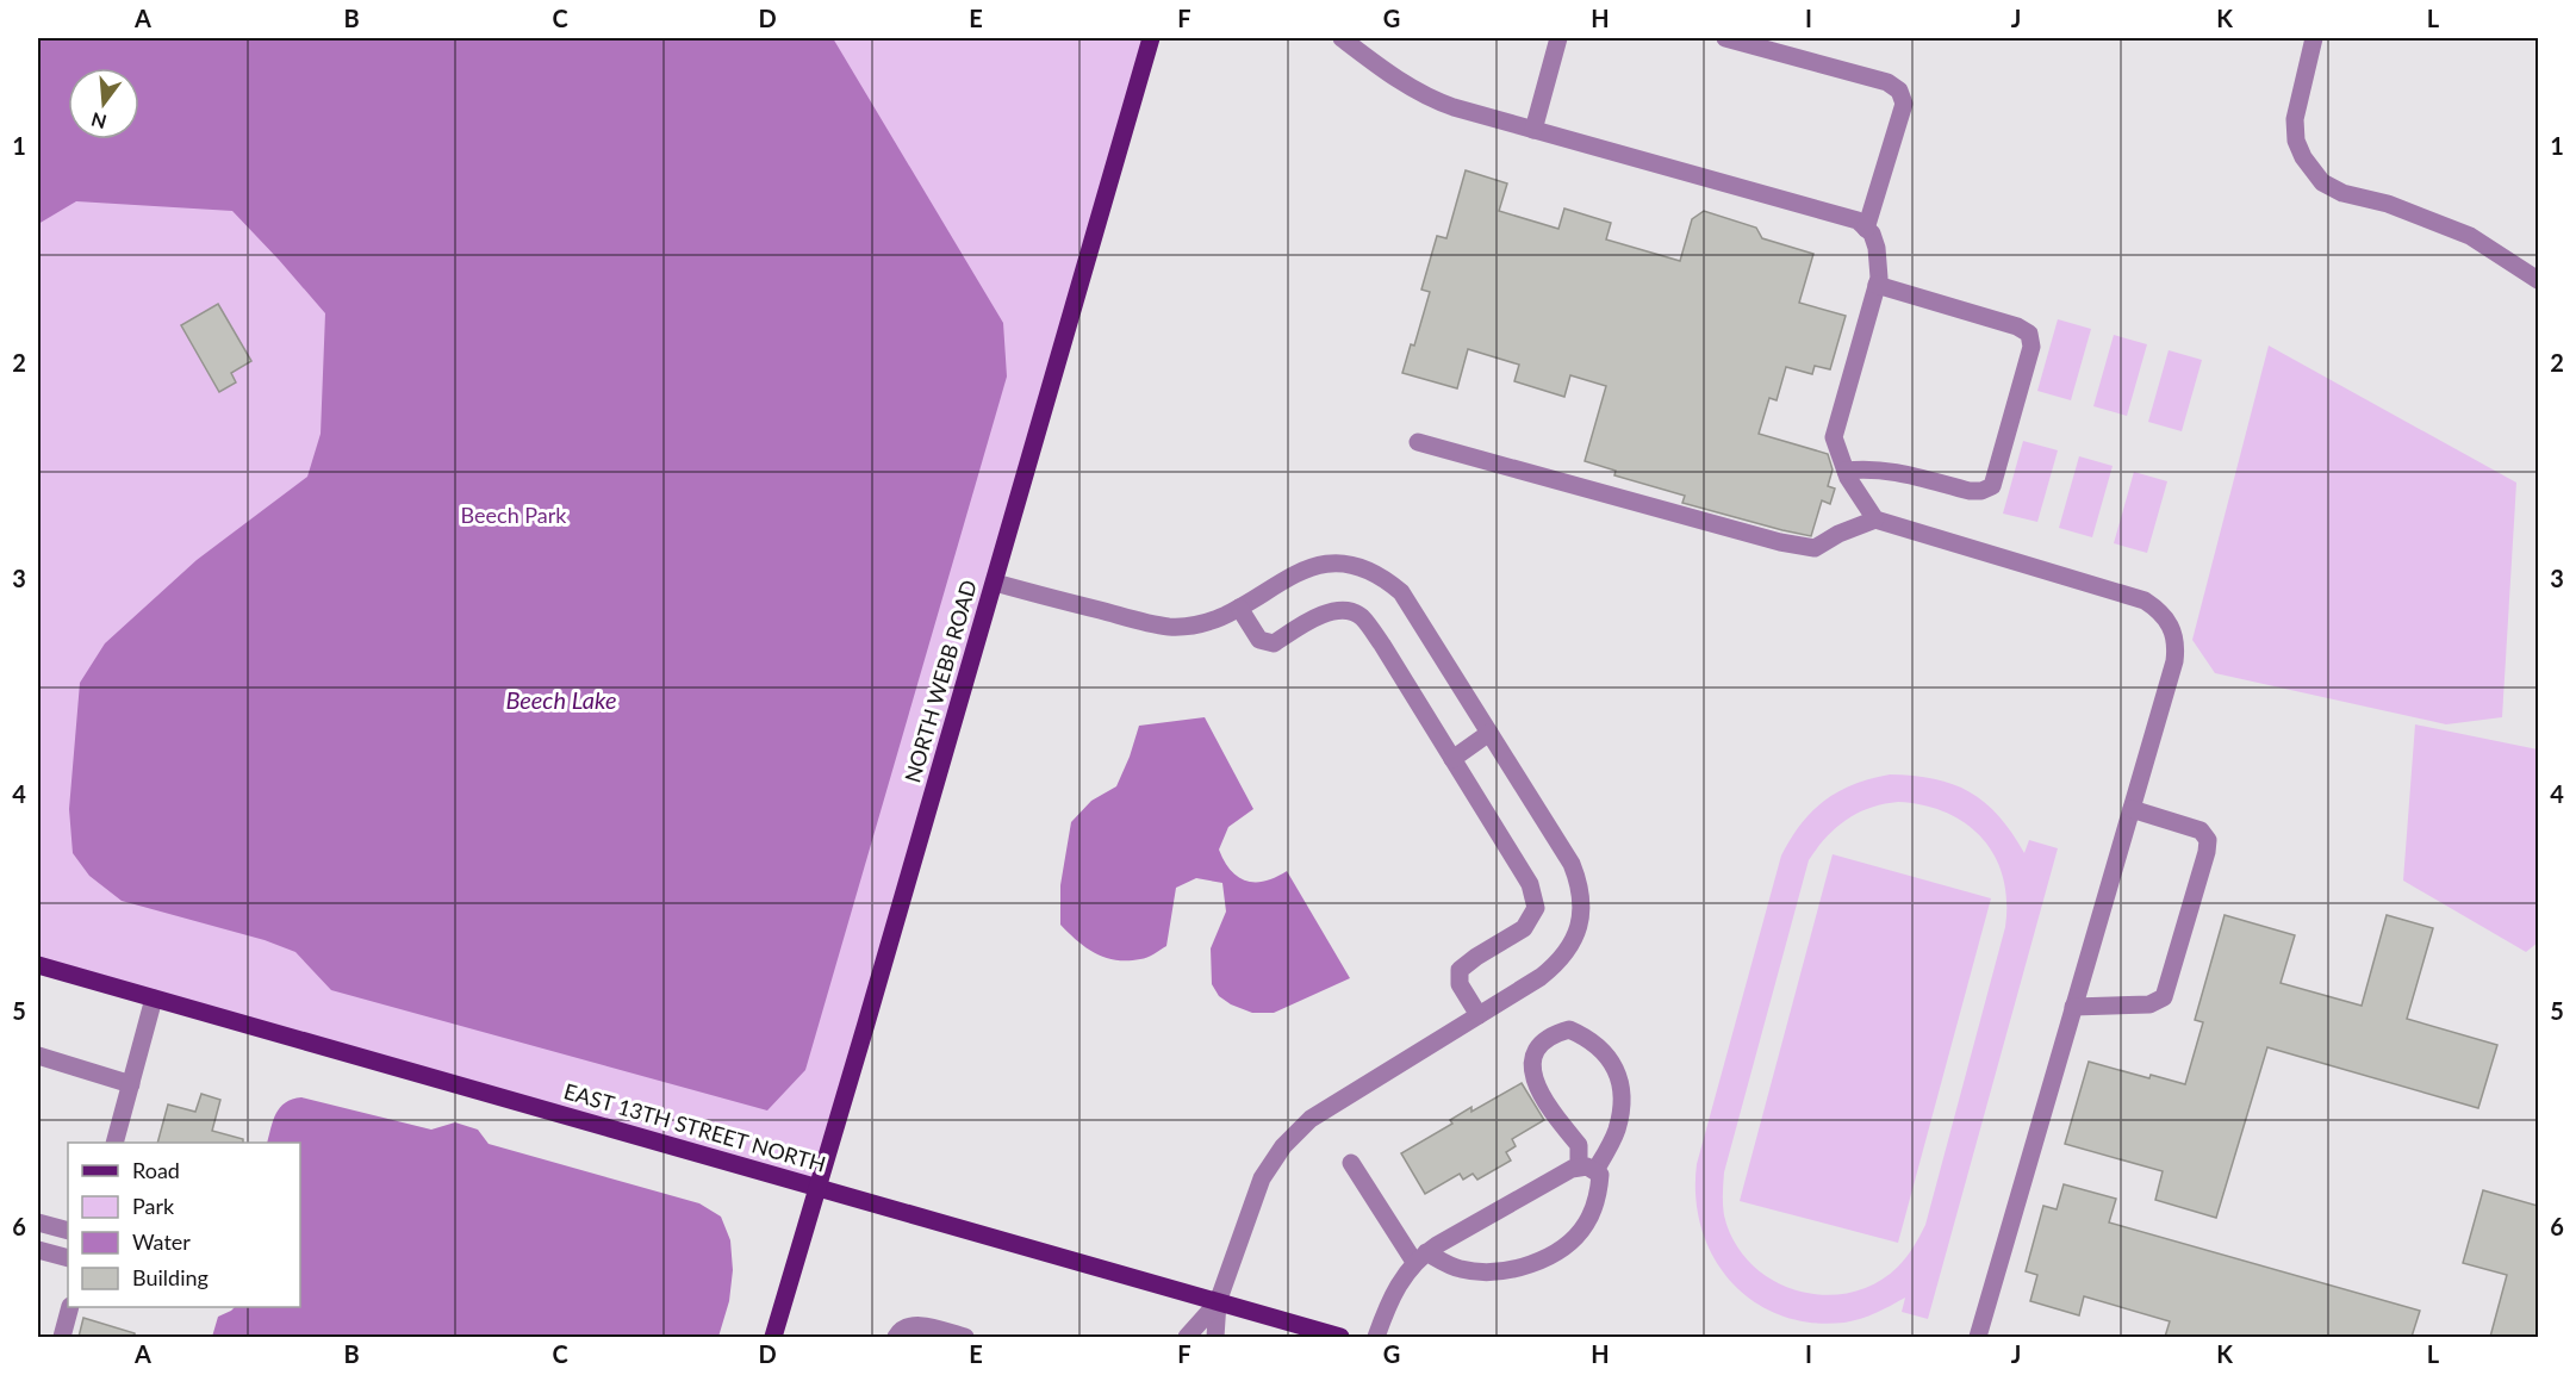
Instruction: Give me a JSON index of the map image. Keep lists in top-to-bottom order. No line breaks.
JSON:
{"streets":{"main road":["NORTH WEBB ROAD","EAST 13TH STREET NORTH"]},"crossings":[["NORTH WEBB ROAD","EAST 13TH STREET NORTH"]],"water":["Beech Lake"],"parks":["Beech Park"],"legend":["Road","Park","Water","Building"],"north":"bottom","grid":{"columns":["A","B","C","D","E","F","G","H","I","J","K","L"],"rows":["1","2","3","4","5","6"]}}
